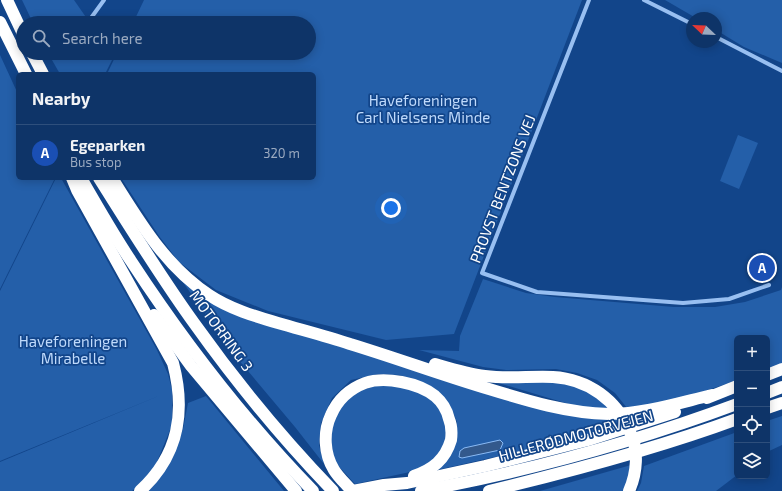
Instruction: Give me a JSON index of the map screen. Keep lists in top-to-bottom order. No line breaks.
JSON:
{"streets":{"highway":["MOTORRING 3","HILLERØDMOTORVEJEN"],"street":["PROVST BENTZONS VEJ"]},"parks":["Haveforeningen Carl Nielsens Minde","Haveforeningen Mirabelle"],"north":"top left","page":{"search":"Search here","heading":"Nearby","list":[{"mark":"A","name":"Egeparken","note":"Bus stop","value":"320 m"}],"pins":"A","map_buttons":["+","−"]}}
